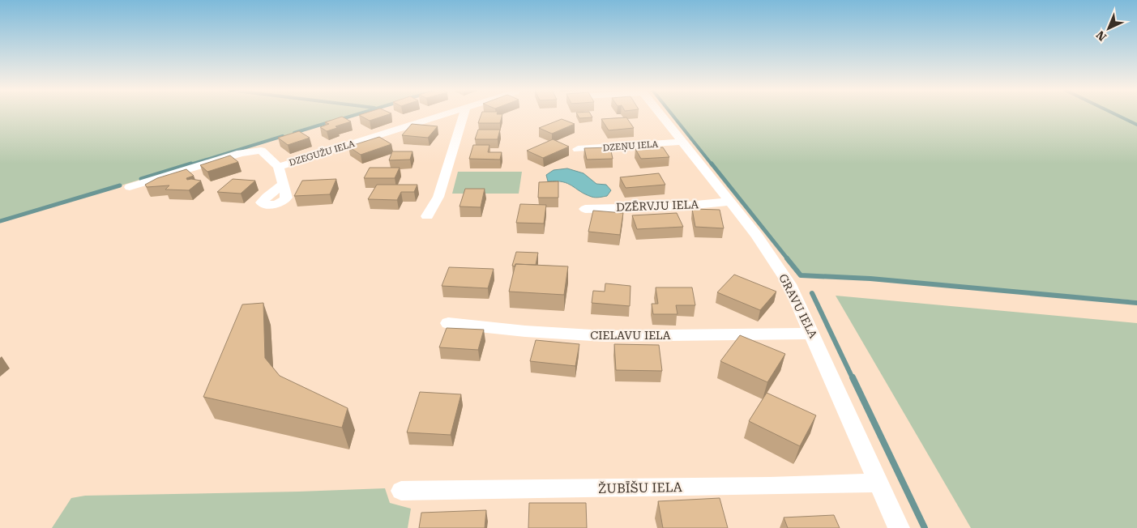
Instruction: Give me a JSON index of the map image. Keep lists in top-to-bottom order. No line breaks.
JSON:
{"streets":{"street":["DZEŅU IELA","DZEGUŽU IELA","DZĒRVJU IELA","GRAVU IELA","CIELAVU IELA","ŽUBĪŠU IELA"]},"crossings":[["DZEŅU IELA","GRAVU IELA"],["DZĒRVJU IELA","GRAVU IELA"],["GRAVU IELA","CIELAVU IELA"],["GRAVU IELA","ŽUBĪŠU IELA"]],"north":"bottom left"}
